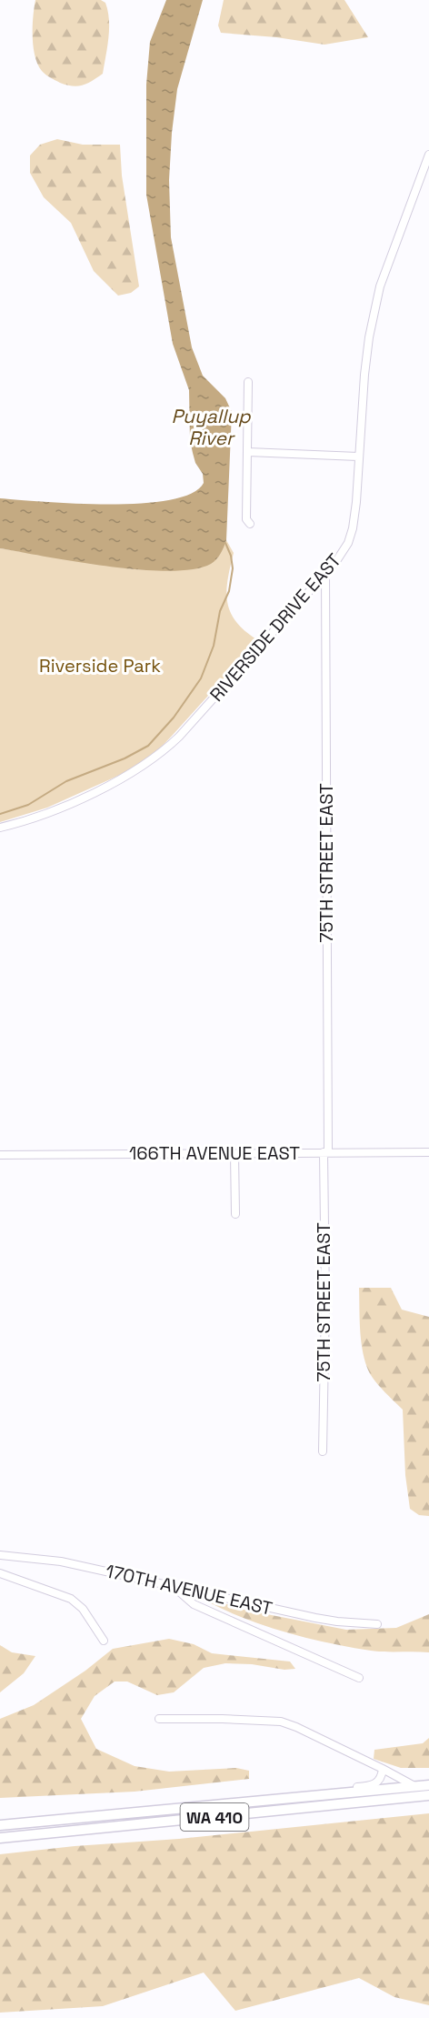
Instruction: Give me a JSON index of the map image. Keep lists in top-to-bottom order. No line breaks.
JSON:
{"streets":{"highway":["WA 410"],"street":["RIVERSIDE DRIVE EAST","75TH STREET EAST","166TH AVENUE EAST","170TH AVENUE EAST"]},"crossings":[["RIVERSIDE DRIVE EAST","75TH STREET EAST"],["75TH STREET EAST","166TH AVENUE EAST"]],"water":["Puyallup River"],"parks":["Riverside Park"]}
